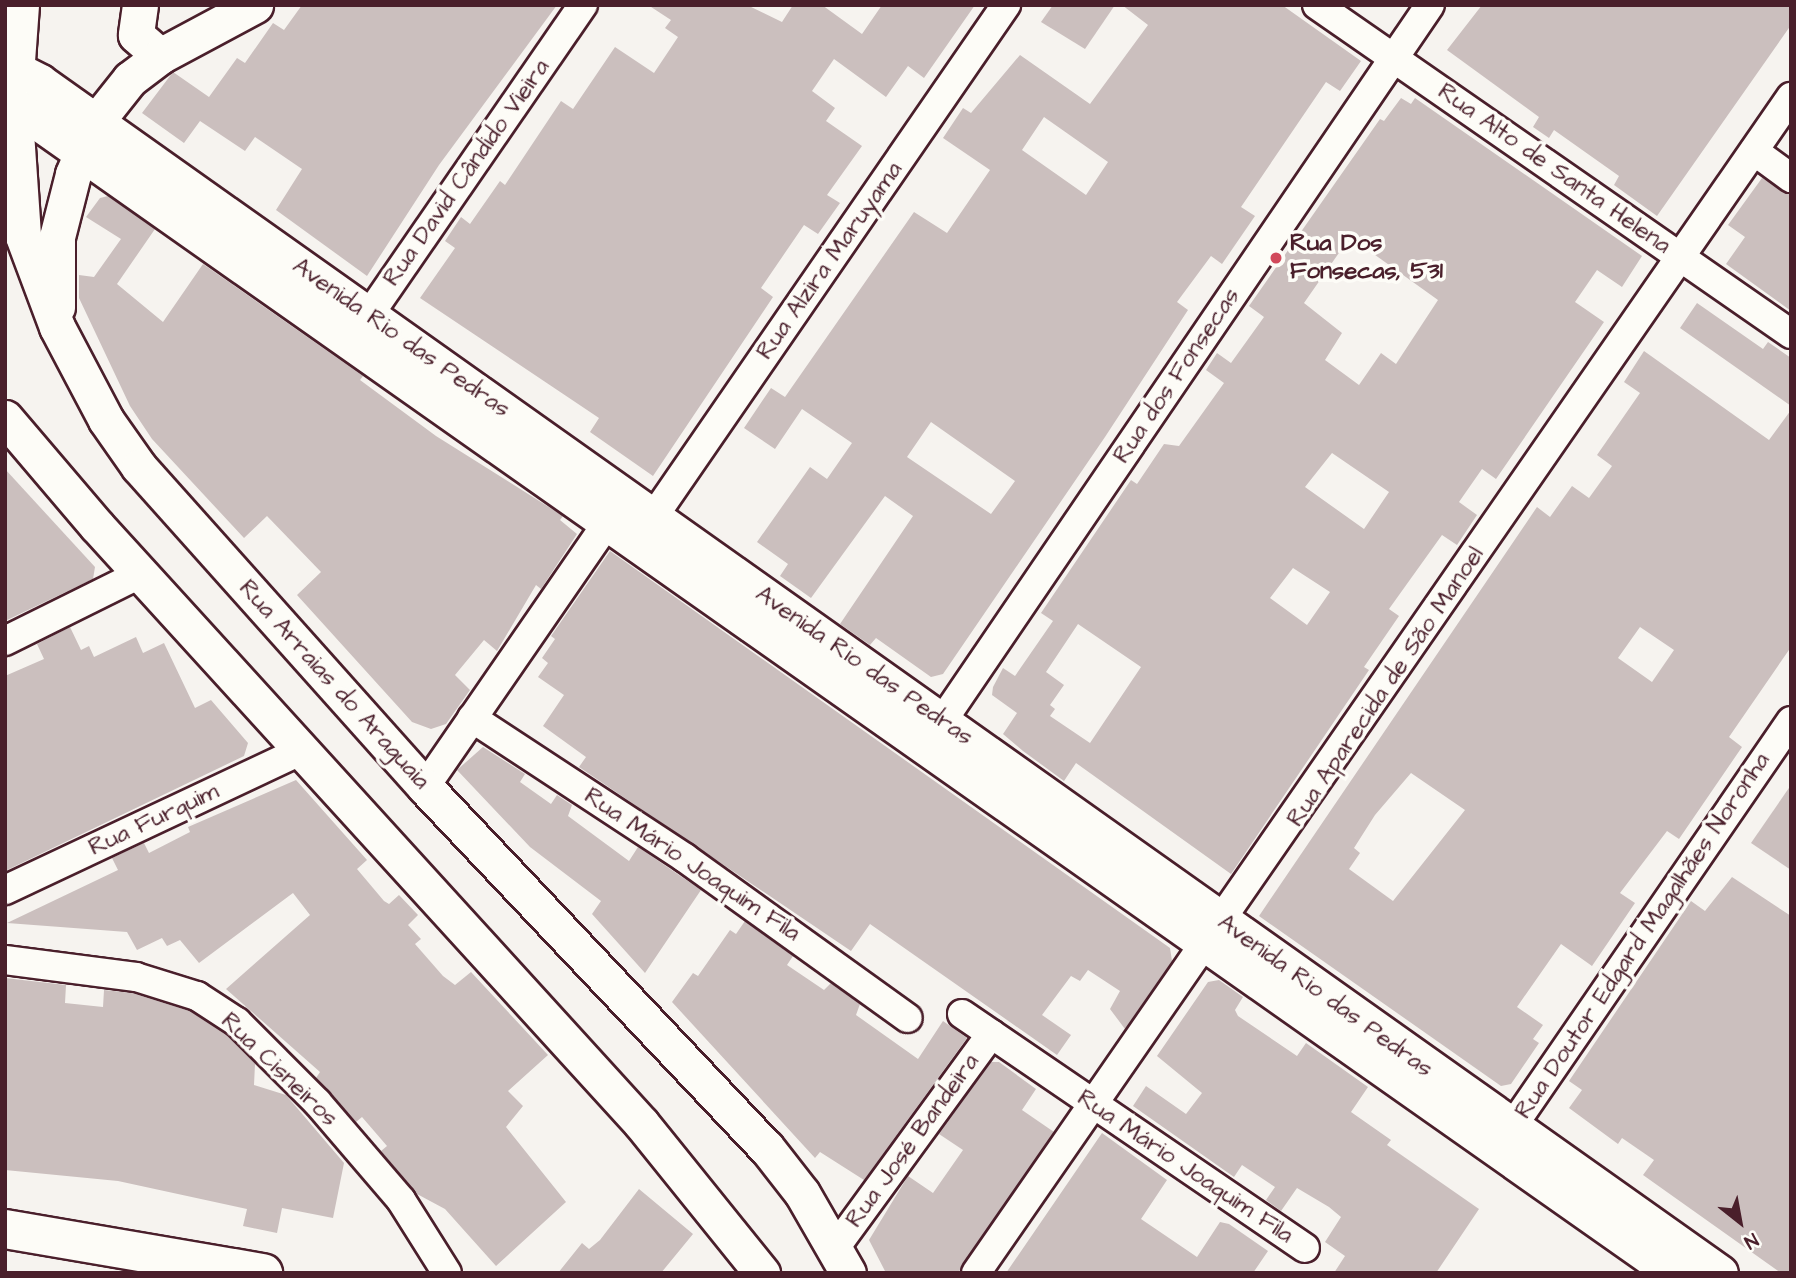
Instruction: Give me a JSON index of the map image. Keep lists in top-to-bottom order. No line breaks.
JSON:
{"streets":{"main road":["Avenida Rio das Pedras","Rua Arraias do Araguaia"],"street":["Rua Alto de Santa Helena","Rua David Cândido Vieira","Rua Alzira Maruyama","Rua dos Fonsecas","Rua Aparecida de São Manoel","Rua Furquim","Rua Mário Joaquim Fila","Rua Doutor Edgard Magalhães Noronha","Rua Cisneiros","Rua José Bandeira"]},"crossings":[["Rua Alto de Santa Helena","Rua dos Fonsecas"],["Rua Alto de Santa Helena","Rua Aparecida de São Manoel"],["Rua David Cândido Vieira","Avenida Rio das Pedras"],["Rua Alzira Maruyama","Avenida Rio das Pedras"],["Avenida Rio das Pedras","Rua dos Fonsecas"],["Avenida Rio das Pedras","Rua Arraias do Araguaia"],["Avenida Rio das Pedras","Rua Aparecida de São Manoel"],["Avenida Rio das Pedras","Rua Doutor Edgard Magalhães Noronha"],["Rua Arraias do Araguaia","Rua José Bandeira"],["Rua Aparecida de São Manoel","Rua Mário Joaquim Fila"],["Rua Mário Joaquim Fila","Rua José Bandeira"]],"places":["Rua Dos Fonsecas, 531"],"north":"bottom right"}
